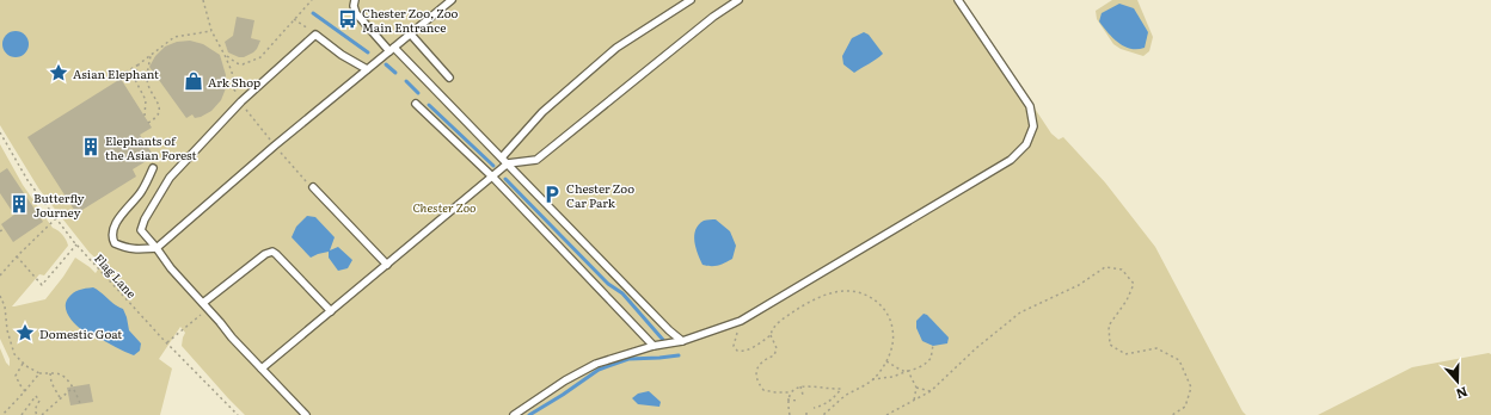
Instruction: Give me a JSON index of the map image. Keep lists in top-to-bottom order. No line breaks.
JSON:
{"streets":{"path":["Flag Lane"]},"parks":["Chester Zoo"],"places":{"bus stop":["Chester Zoo, Zoo Main Entrance"],"place":["Asian Elephant","Domestic Goat"],"shop":["Ark Shop"],"building":["Elephants of the Asian Forest","Butterfly Journey"],"parking":["Chester Zoo Car Park"]},"north":"bottom"}
